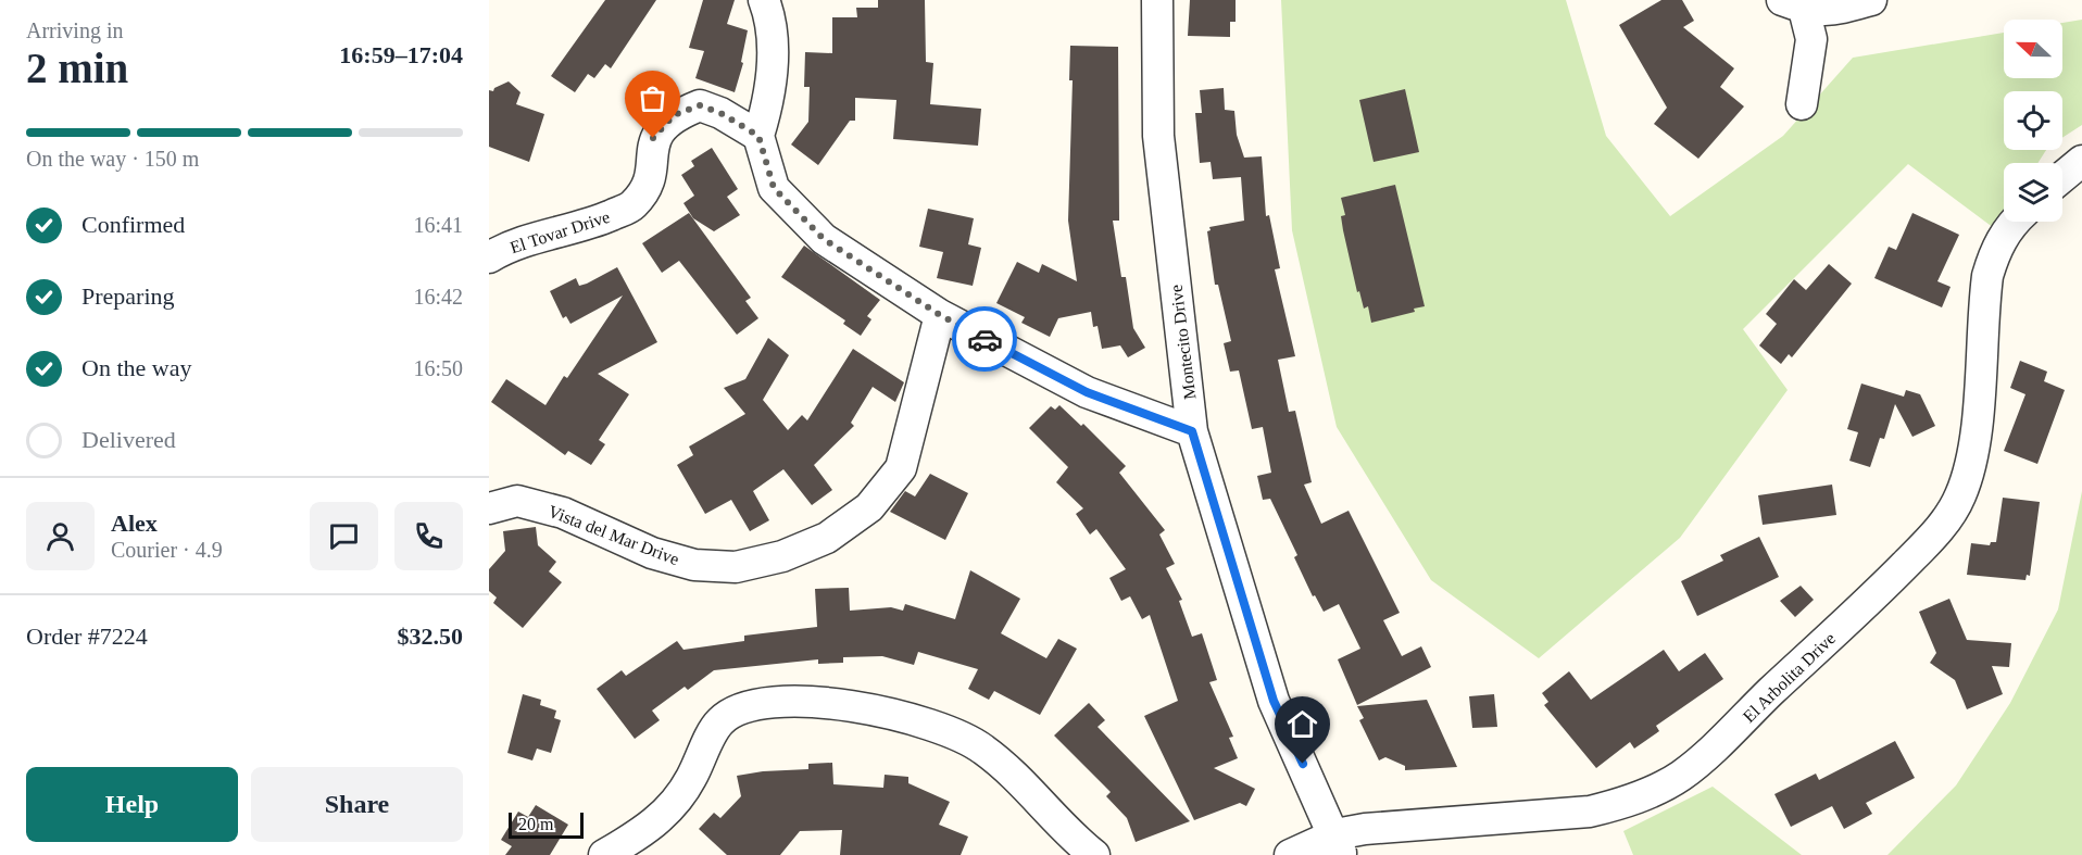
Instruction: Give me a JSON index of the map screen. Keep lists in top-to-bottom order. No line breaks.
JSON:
{"streets":{"street":["El Tovar Drive","Montecito Drive","Vista del Mar Drive","El Arbolita Drive"]},"crossings":[["Montecito Drive","El Arbolita Drive"]],"scale_bar":"20 m","north":"left","page":{"heading":["2 min","Arriving in","16:59–17:04"],"panel":["Alex","Courier · 4.9","Order #7224","$32.50"],"bar":"On the way · 150 m","list":[["Confirmed","16:41"],["Preparing","16:42"],["On the way","16:50"],"Delivered"],"buttons":["Help","Share"],"scale":"20 m"}}
